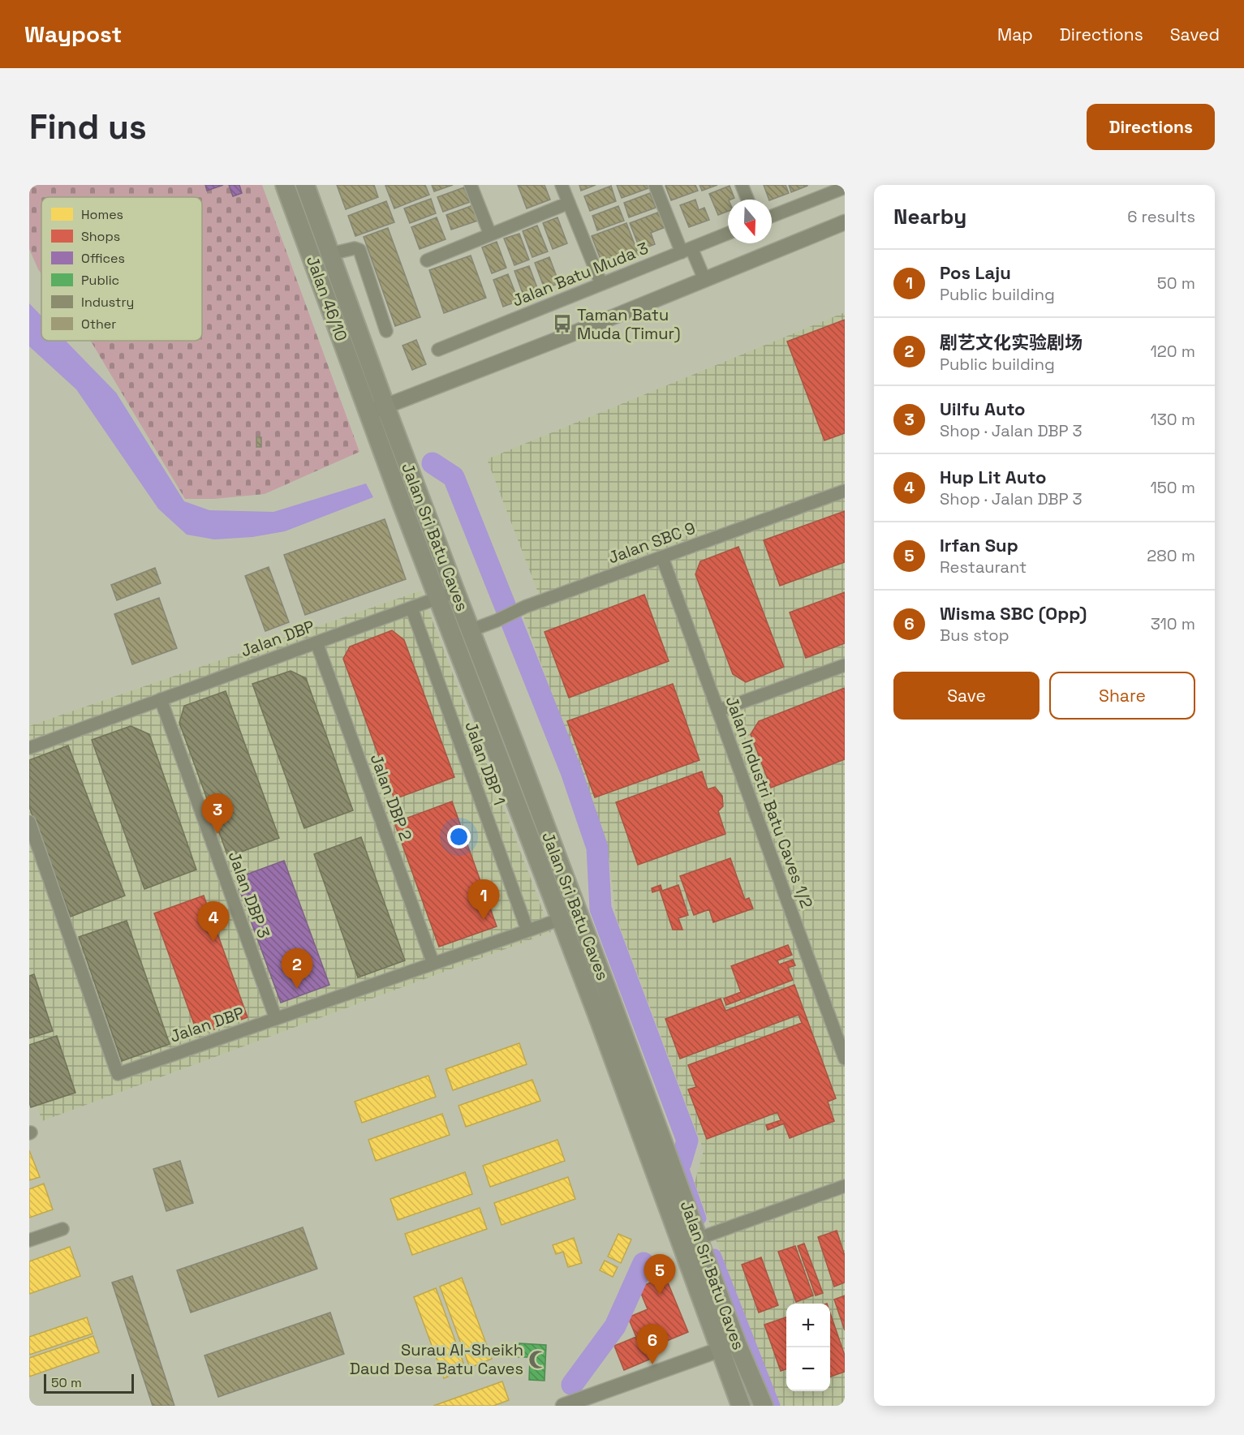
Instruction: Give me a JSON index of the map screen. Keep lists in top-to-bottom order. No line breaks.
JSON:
{"streets":{"main road":["Jalan 46/10","Jalan Sri Batu Caves"],"street":["Jalan Batu Muda 3","Jalan SBC 9","Jalan DBP","Jalan DBP 1","Jalan DBP 2","Jalan Industri Batu Caves 1/2","Jalan DBP 3"]},"crossings":[["Jalan 46/10","Jalan Sri Batu Caves"],["Jalan Sri Batu Caves","Jalan SBC 9"],["Jalan Sri Batu Caves","Jalan DBP"],["Jalan SBC 9","Jalan Industri Batu Caves 1/2"],["Jalan DBP","Jalan DBP 1"],["Jalan DBP","Jalan DBP 2"],["Jalan DBP","Jalan DBP 3"]],"places":{"bus stop":["Taman Batu Muda (Timur)"],"mosque":["Surau Al-Sheikh Daud Desa Batu Caves"]},"legend":["Homes","Shops","Offices","Public","Industry","Other"],"scale_bar":"50 m","north":"bottom","page":{"header":"Waypost","nav":["Map","Directions","Saved"],"buttons":["Directions",["Save","Share"]],"title":"Find us","heading":["Nearby","6 results"],"list":[{"mark":"1","name":"Pos Laju","note":"Public building","value":"50 m"},{"mark":"2","name":"剧艺文化实验剧场","note":"Public building","value":"120 m"},{"mark":"3","name":"Uilfu Auto","note":"Shop · Jalan DBP 3","value":"130 m"},{"mark":"4","name":"Hup Lit Auto","note":"Shop · Jalan DBP 3","value":"150 m"},{"mark":"5","name":"Irfan Sup","note":"Restaurant","value":"280 m"},{"mark":"6","name":"Wisma SBC (Opp)","note":"Bus stop","value":"310 m"}],"pins":["3","1","4","2","5","6"],"map_buttons":["+","−"],"scale":"50 m"}}
